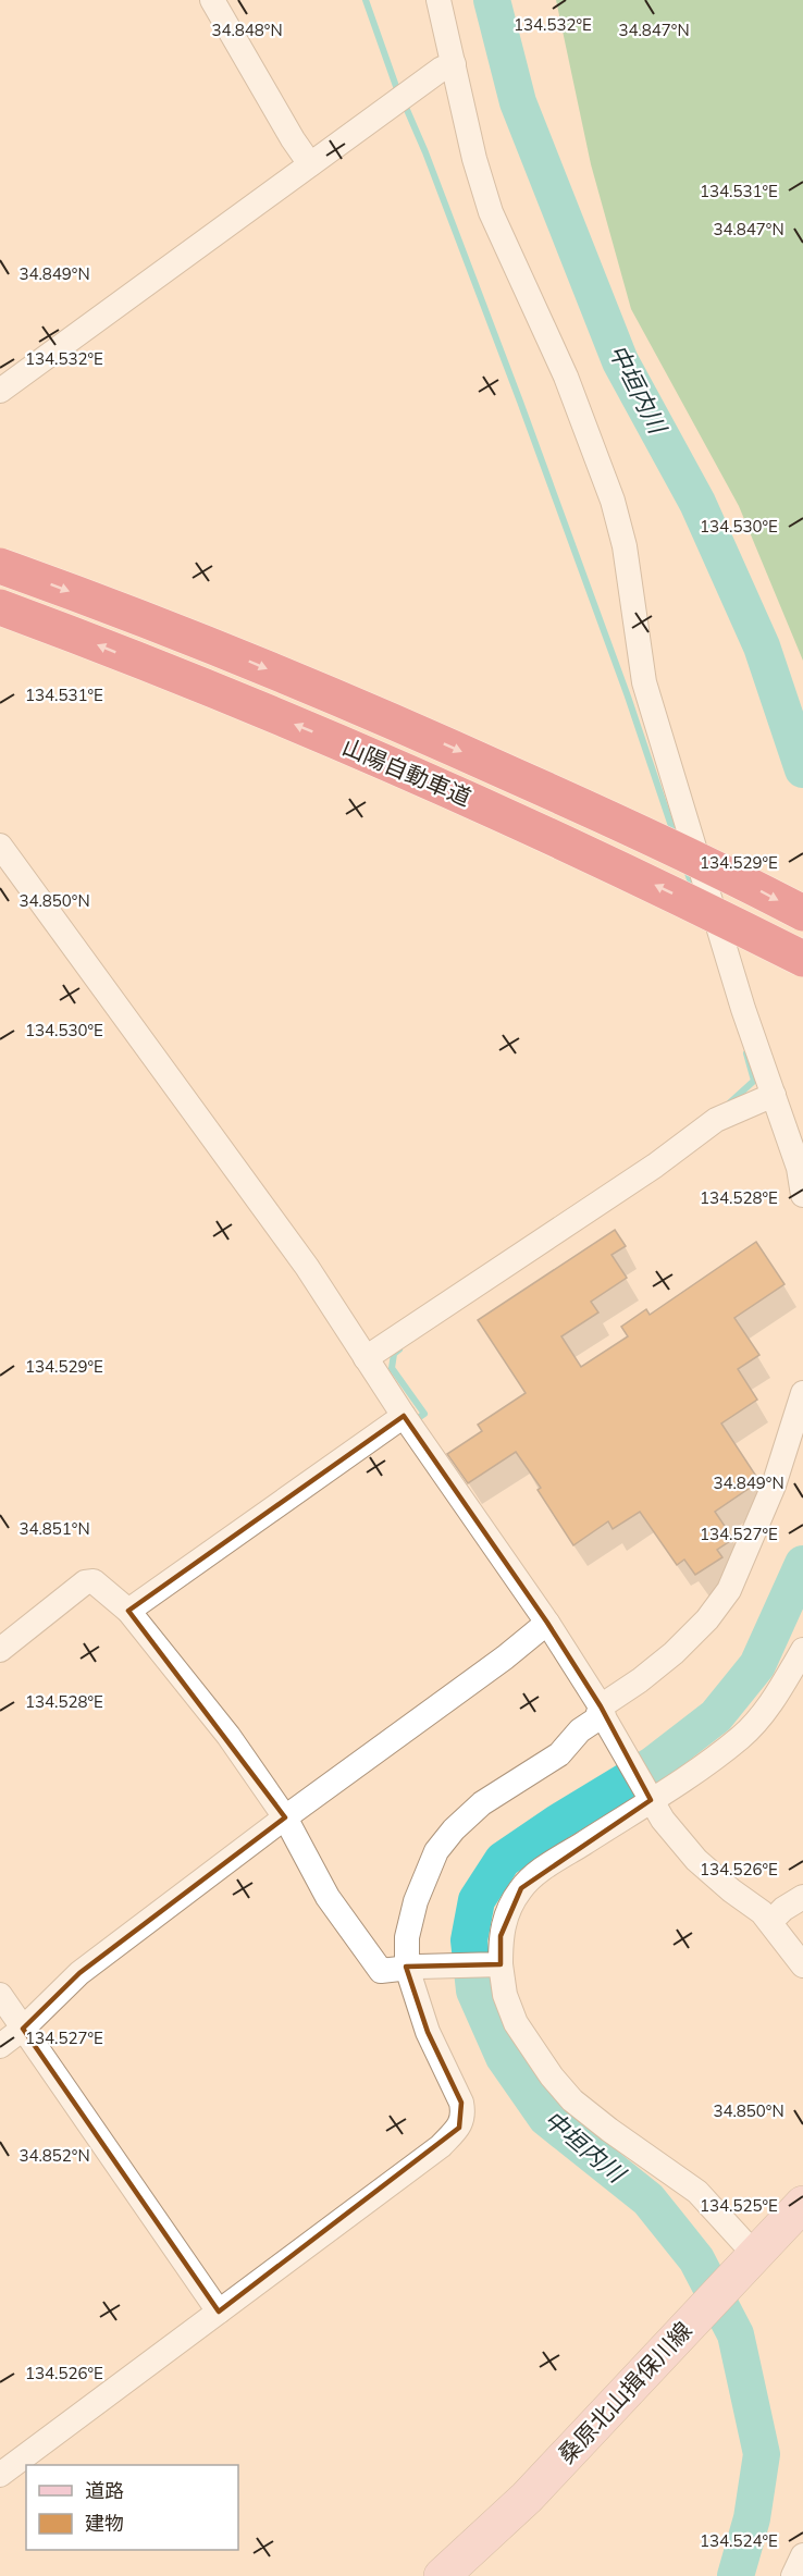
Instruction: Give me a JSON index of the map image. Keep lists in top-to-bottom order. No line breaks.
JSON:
{"streets":{"highway":["山陽自動車道"],"main road":["桑原北山揖保川線"]},"water":["中垣内川"],"legend":["道路","建物"],"coordinates":["134.532°E","34.848°N","34.847°N","134.531°E","34.849°N","134.530°E","134.529°E","34.850°N","134.528°E","34.851°N","134.527°E","134.526°E","34.852°N","134.525°E","134.524°E"]}
